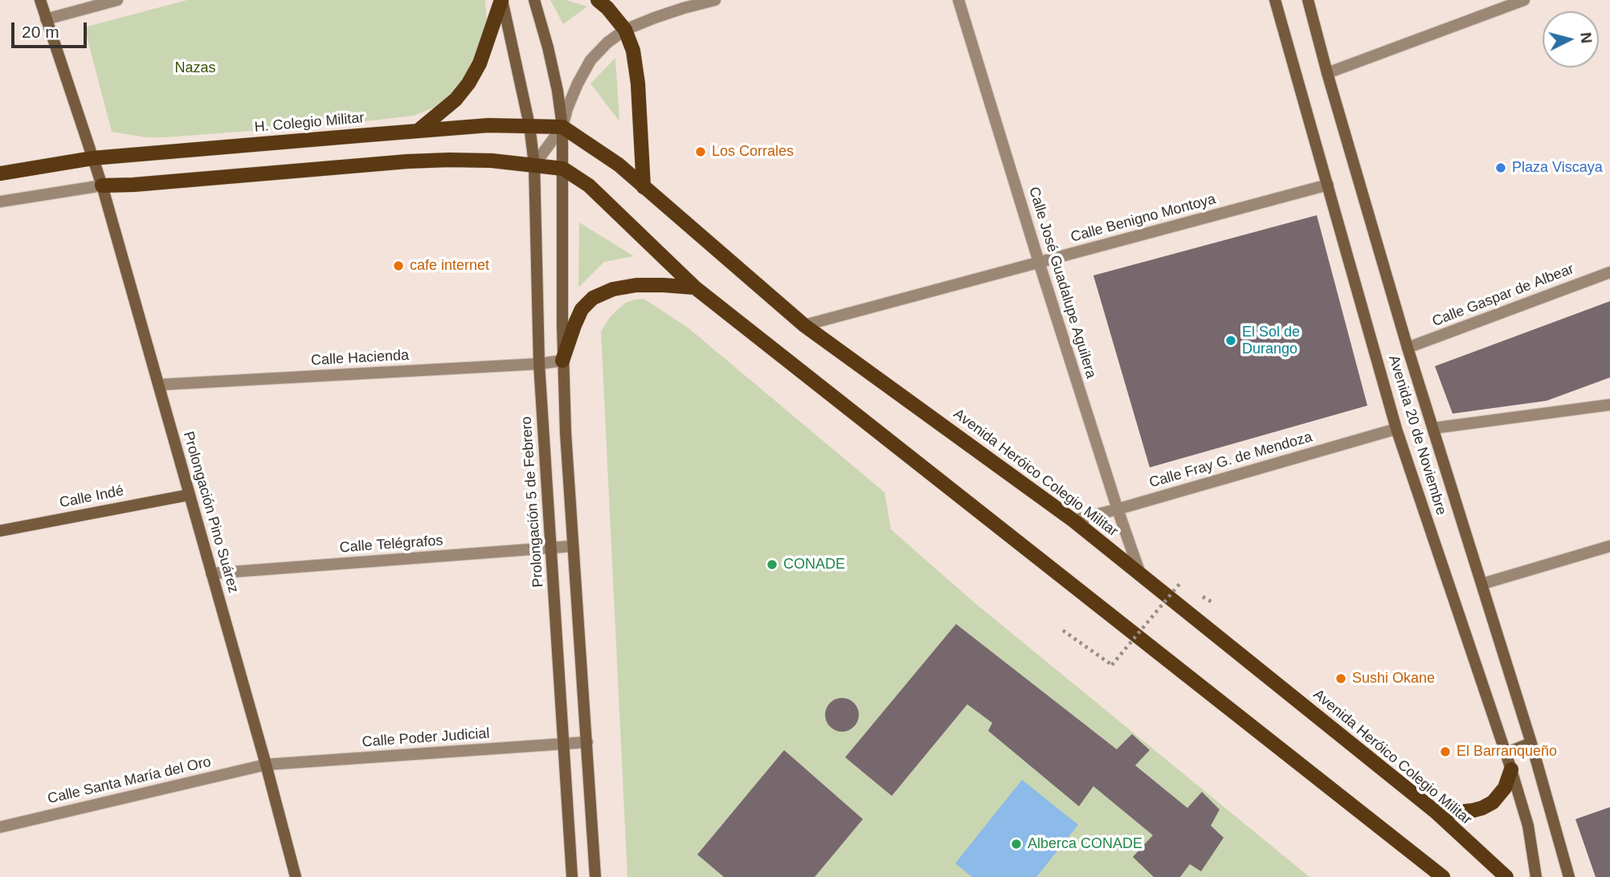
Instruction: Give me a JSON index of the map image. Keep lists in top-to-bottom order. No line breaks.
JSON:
{"streets":{"main road":["H. Colegio Militar","Avenida 20 de Noviembre","Avenida Heróico Colegio Militar","Calle Indé","Prolongación 5 de Febrero","Prolongación Pino Suárez"],"street":["Calle Benigno Montoya","Calle José Guadalupe Aguilera","Calle Gaspar de Albear","Calle Hacienda","Calle Fray G. de Mendoza","Calle Telégrafos","Calle Poder Judicial","Calle Santa María del Oro"]},"crossings":[["H. Colegio Militar","Prolongación 5 de Febrero"],["H. Colegio Militar","Prolongación Pino Suárez"],["Calle Benigno Montoya","Calle José Guadalupe Aguilera"],["Calle Benigno Montoya","Avenida 20 de Noviembre"],["Calle Benigno Montoya","Avenida Heróico Colegio Militar"],["Calle José Guadalupe Aguilera","Calle Fray G. de Mendoza"],["Calle José Guadalupe Aguilera","Avenida Heróico Colegio Militar"],["Calle Gaspar de Albear","Avenida 20 de Noviembre"],["Calle Hacienda","Prolongación 5 de Febrero"],["Calle Hacienda","Prolongación Pino Suárez"],["Avenida 20 de Noviembre","Calle Fray G. de Mendoza"],["Calle Fray G. de Mendoza","Avenida Heróico Colegio Militar"],["Calle Indé","Prolongación Pino Suárez"],["Prolongación 5 de Febrero","Calle Telégrafos"],["Prolongación 5 de Febrero","Calle Poder Judicial"],["Prolongación Pino Suárez","Calle Telégrafos"],["Prolongación Pino Suárez","Calle Poder Judicial"],["Prolongación Pino Suárez","Calle Santa María del Oro"],["Calle Poder Judicial","Calle Santa María del Oro"]],"parks":["Nazas"],"places":["Los Corrales","Plaza Viscaya","cafe internet","El Sol de Durango","CONADE","Sushi Okane","El Barranqueño","Alberca CONADE"],"scale_bar":"20 m","north":"right"}
